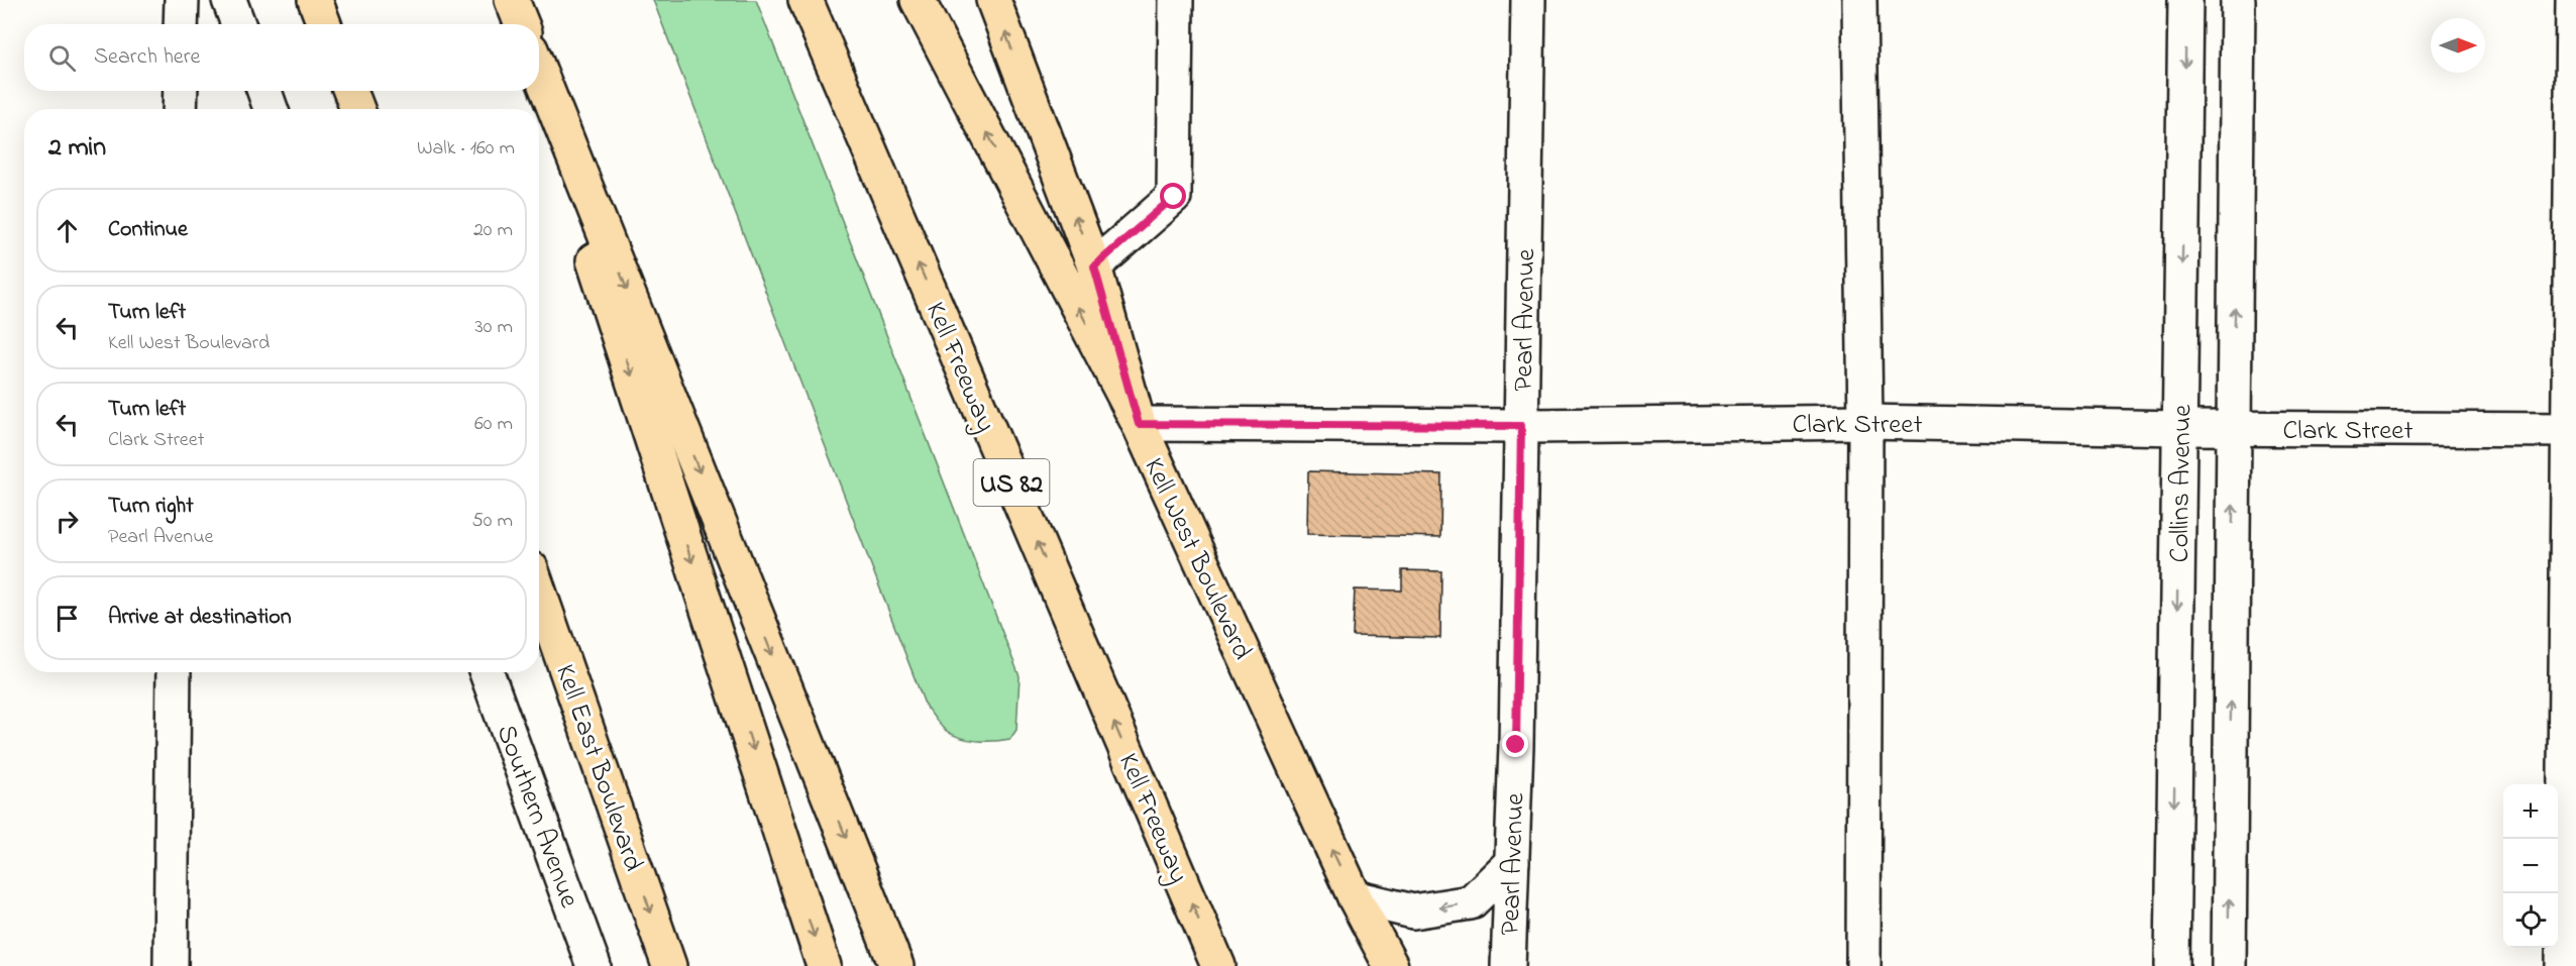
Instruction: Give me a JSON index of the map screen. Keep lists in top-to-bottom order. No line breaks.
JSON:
{"streets":{"main road":["Kell Freeway","US 82","Kell West Boulevard","Kell East Boulevard"],"street":["Pearl Avenue","Clark Street","Collins Avenue","Southern Avenue"]},"crossings":[["Pearl Avenue","Clark Street"],["Clark Street","Collins Avenue"],["Clark Street","Kell West Boulevard"]],"north":"right","page":{"search":"Search here","heading":["2 min","Walk · 160 m"],"list":[["Continue","20 m"],["Turn left","Kell West Boulevard","30 m"],["Turn left","Clark Street","60 m"],["Turn right","Pearl Avenue","50 m"],"Arrive at destination"],"map_buttons":["+","−"]}}
